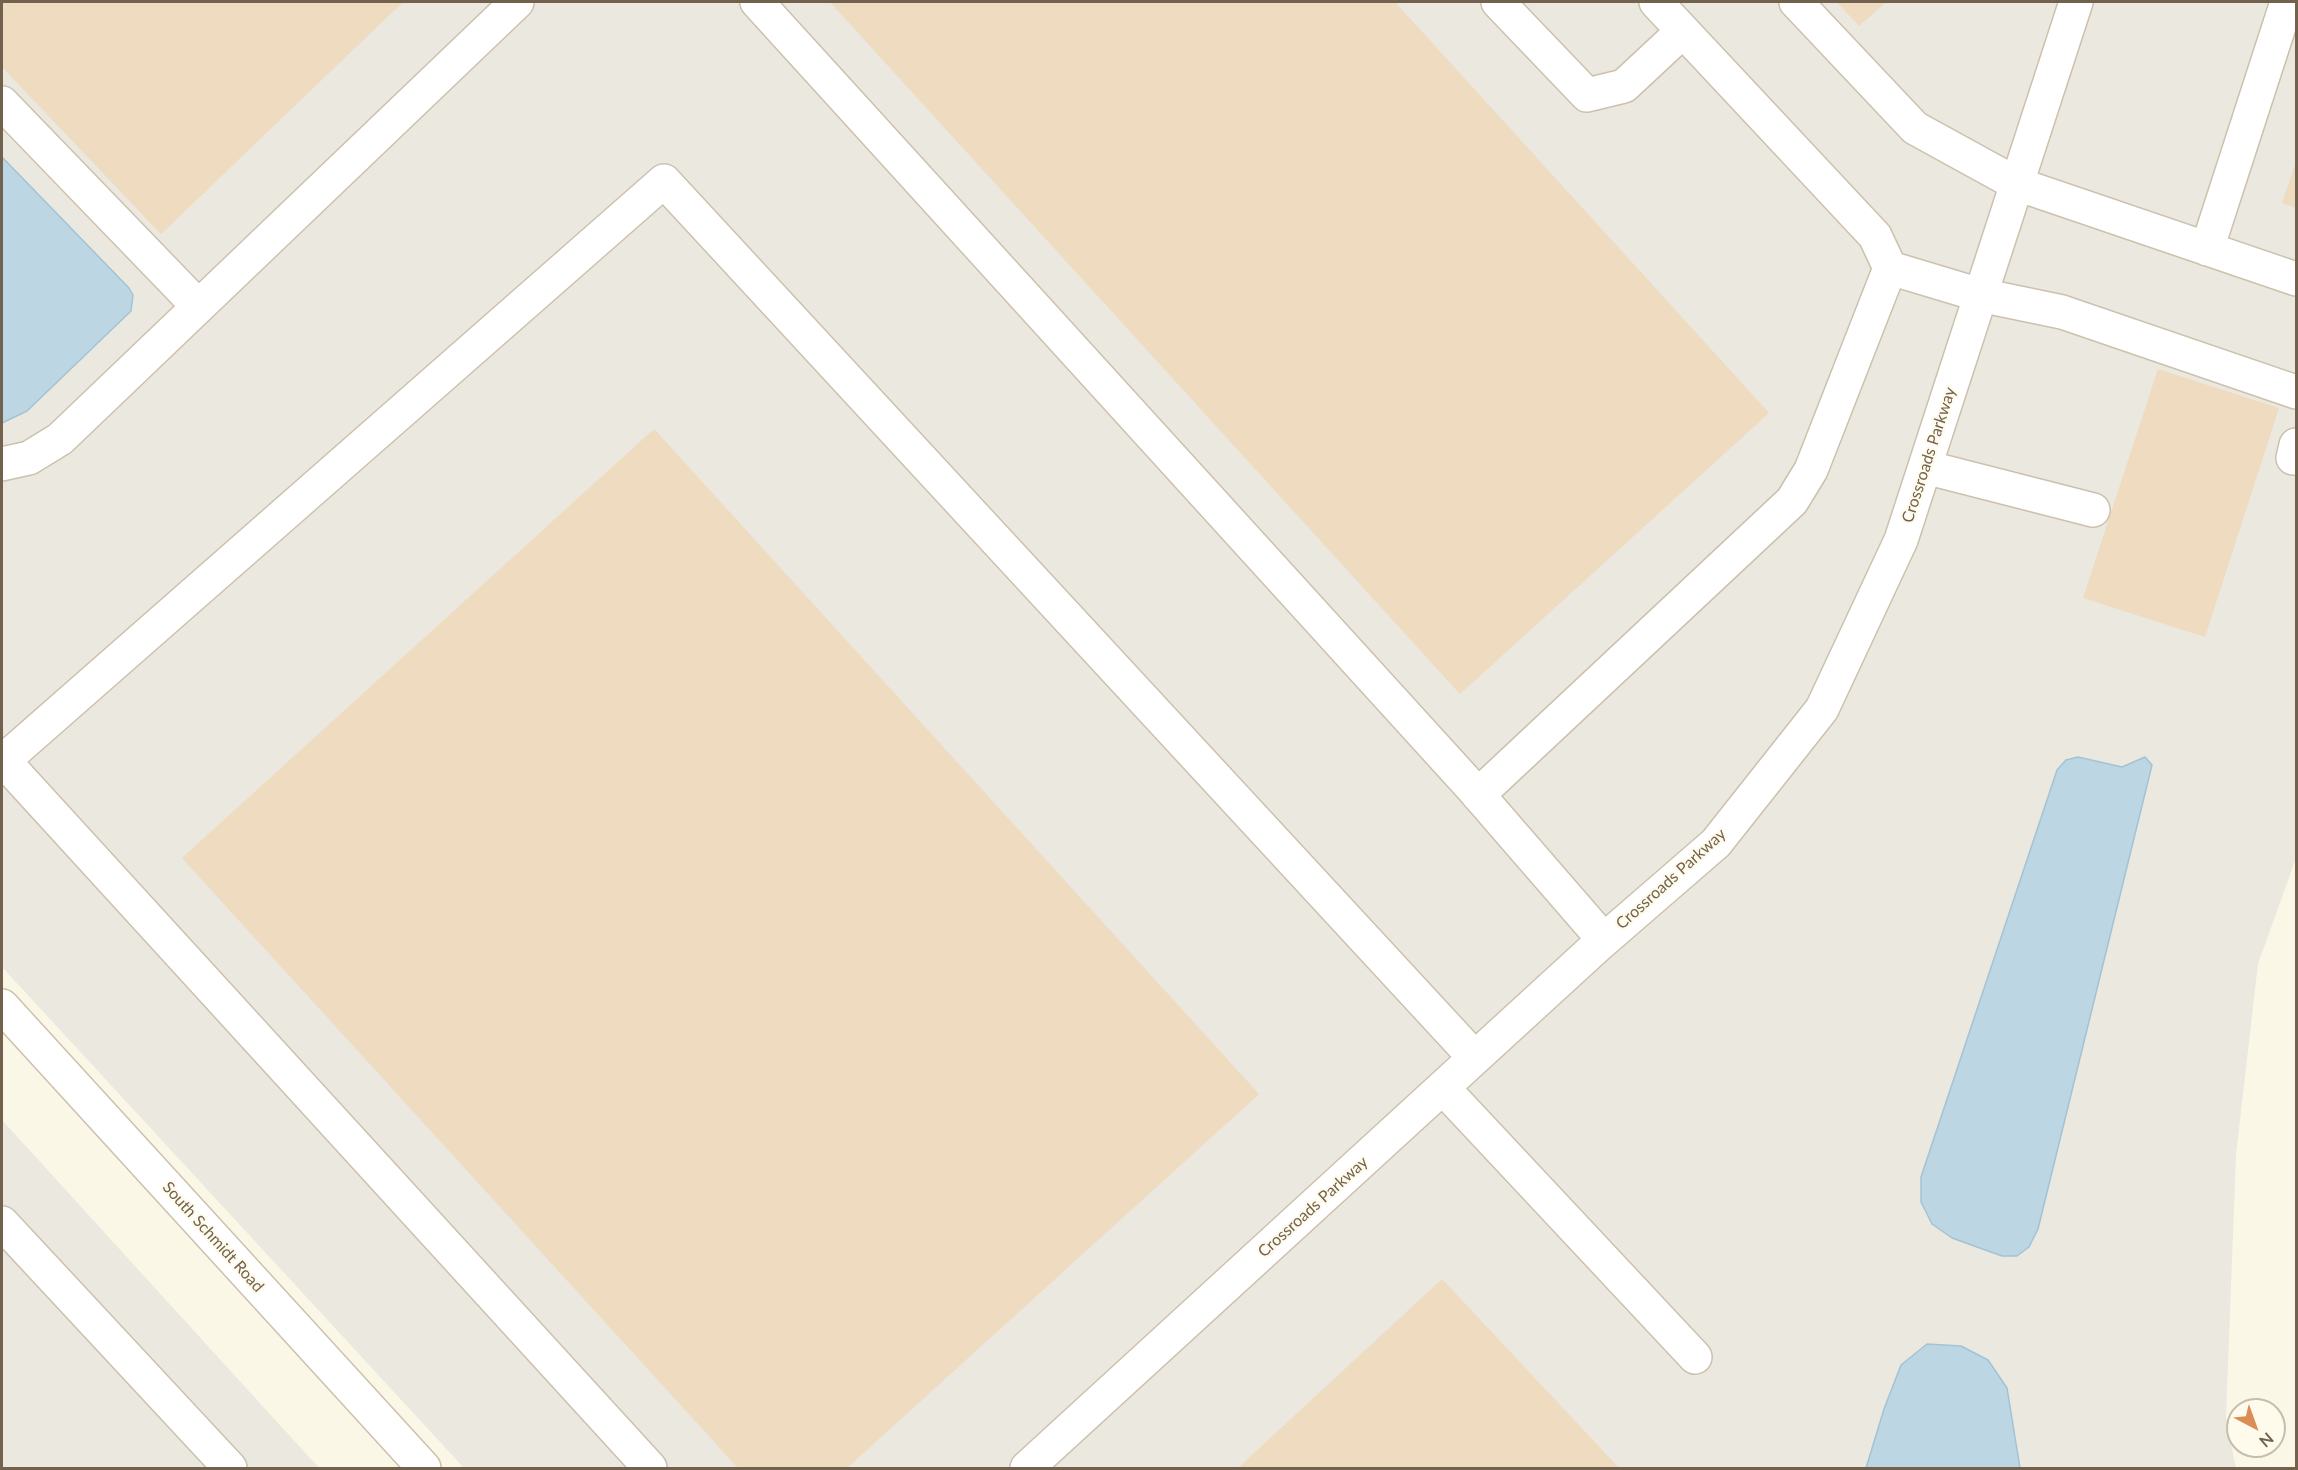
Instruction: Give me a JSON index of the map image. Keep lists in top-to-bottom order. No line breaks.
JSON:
{"streets":{"street":["Crossroads Parkway","South Schmidt Road"]},"north":"bottom right"}
